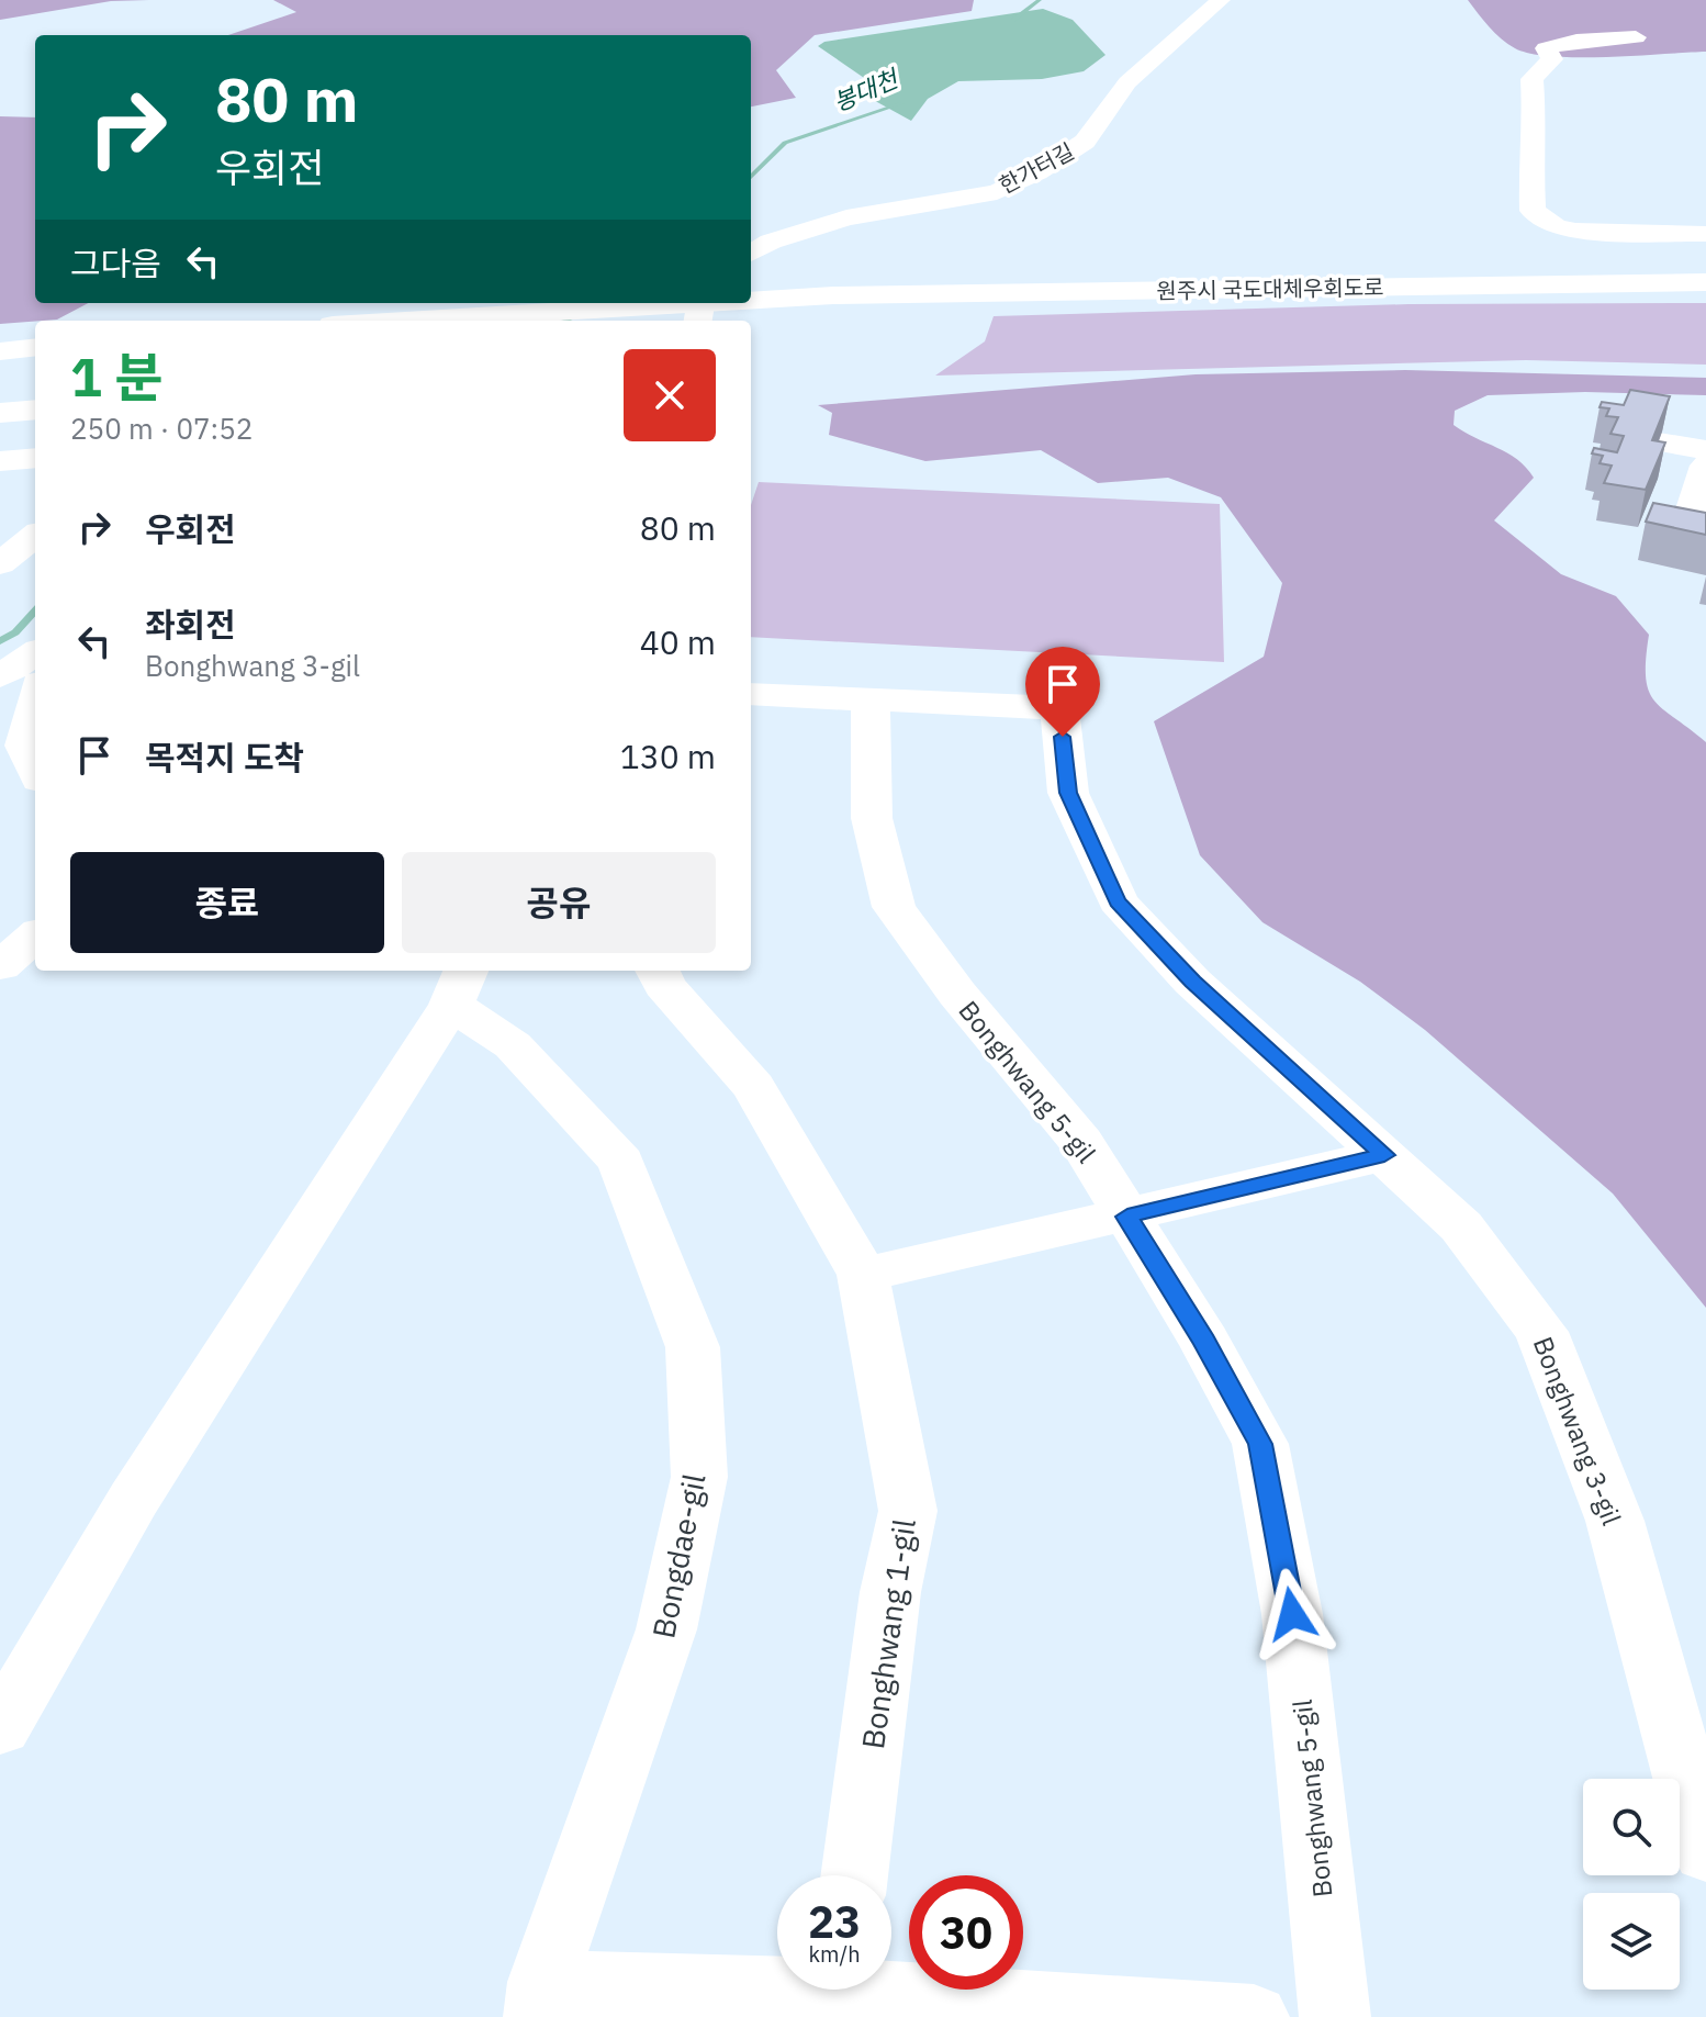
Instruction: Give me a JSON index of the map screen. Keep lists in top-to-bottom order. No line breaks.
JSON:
{"streets":{"highway":["원주시 국도대체우회도로"],"street":["한가터길","Bonghwang 5-gil","Bonghwang 3-gil","Bongdae-gil","Bonghwang 1-gil"]},"crossings":[["Bonghwang 5-gil","Bonghwang 3-gil"]],"water":["봉대천"],"page":{"turn":["80 m","우회전"],"then":"그다음","heading":["1 분","250 m · 07:52"],"list":[{"name":"우회전","value":"80 m"},{"name":"좌회전","note":"Bonghwang 3-gil","value":"40 m"},{"name":"목적지 도착","value":"130 m"}],"buttons":["종료","공유"],"speed":"23 km/h","limit":"30"}}
